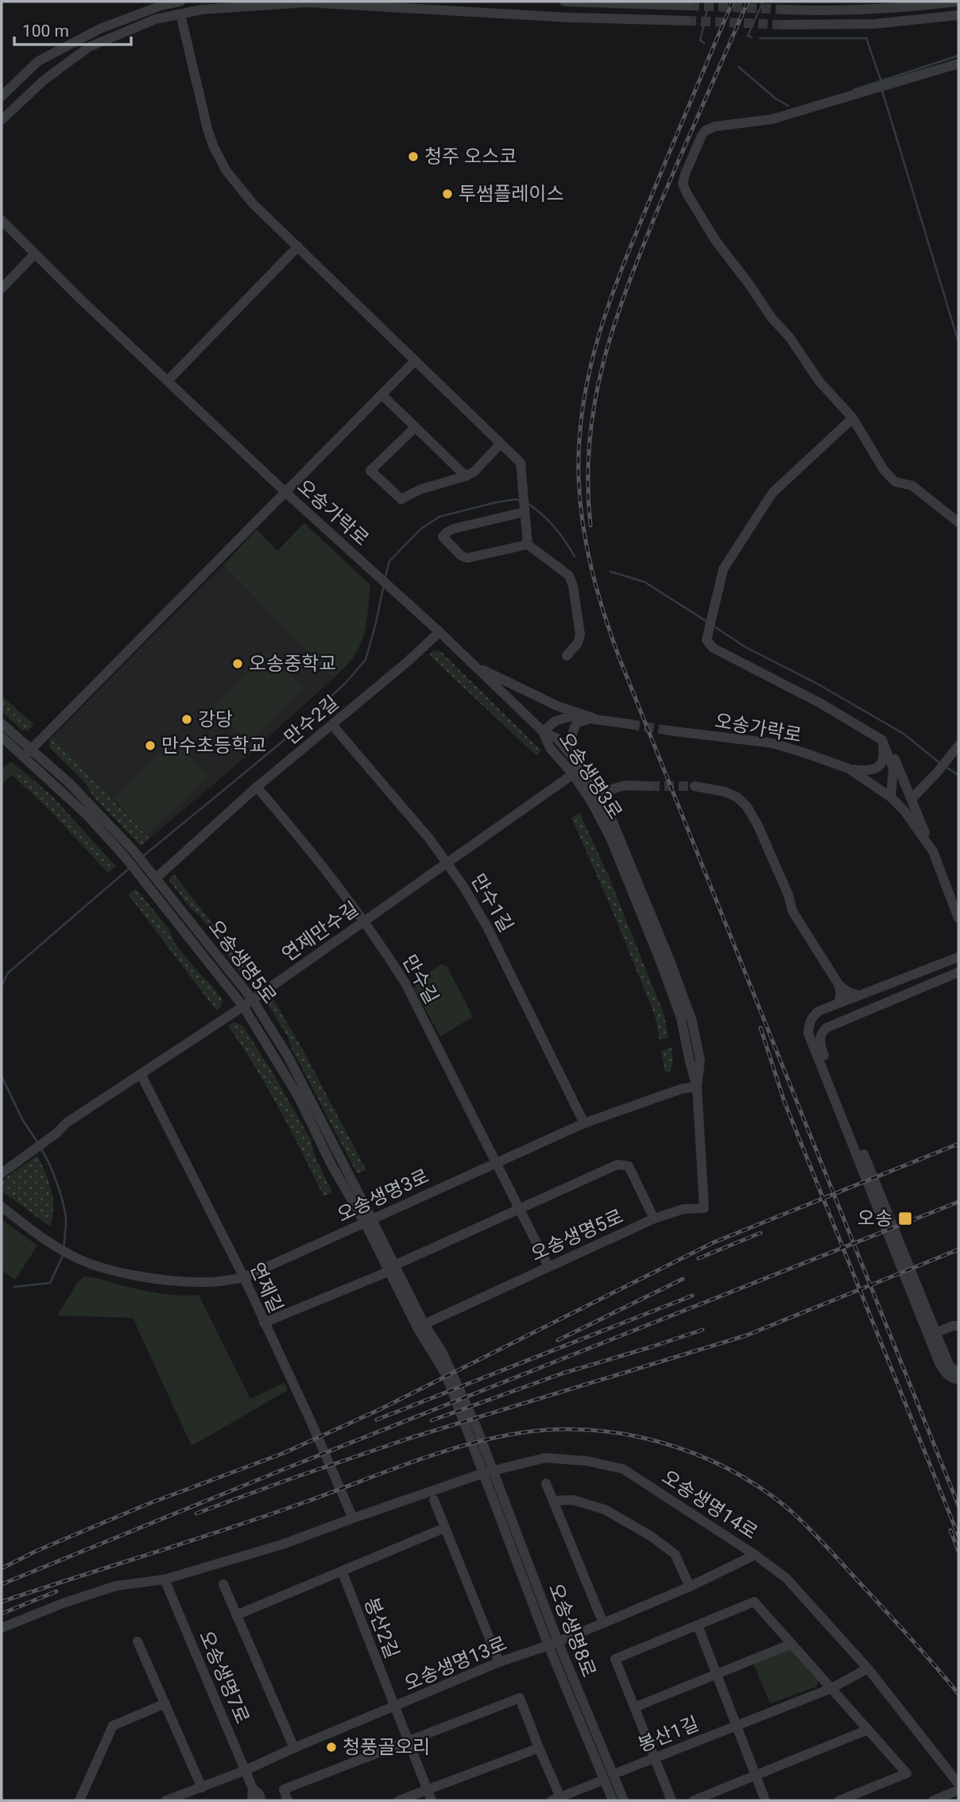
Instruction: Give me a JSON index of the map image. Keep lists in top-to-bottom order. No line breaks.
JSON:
{"streets":{"street":["오송가락로","만수2길","오송생명3로","만수1길","연제만수길","오송생명5로","만수길","연제길","오송생명14로","봉산2길","오송생명8로","오송생명13로","오송생명7로","봉산1길"]},"crossings":[["오송가락로","만수2길"],["오송가락로","오송생명3로"],["만수2길","만수1길"],["만수2길","오송생명5로"],["만수2길","만수길"],["오송생명3로","만수1길"],["오송생명3로","연제만수길"],["오송생명3로","오송생명5로"],["오송생명3로","만수길"],["오송생명3로","연제길"],["만수1길","연제만수길"],["연제만수길","오송생명5로"],["연제만수길","만수길"],["연제만수길","연제길"],["오송생명5로","만수길"],["오송생명5로","오송생명8로"],["연제길","오송생명14로"],["오송생명14로","오송생명8로"],["오송생명14로","오송생명13로"],["오송생명14로","오송생명7로"],["오송생명14로","봉산1길"],["봉산2길","오송생명13로"],["오송생명8로","오송생명13로"],["오송생명8로","봉산1길"],["오송생명13로","오송생명7로"]],"places":{"other":["청주 오스코","투썸플레이스","오송중학교","강당","만수초등학교","청풍골오리"],"transit":["오송"]},"scale_bar":"100 m"}
